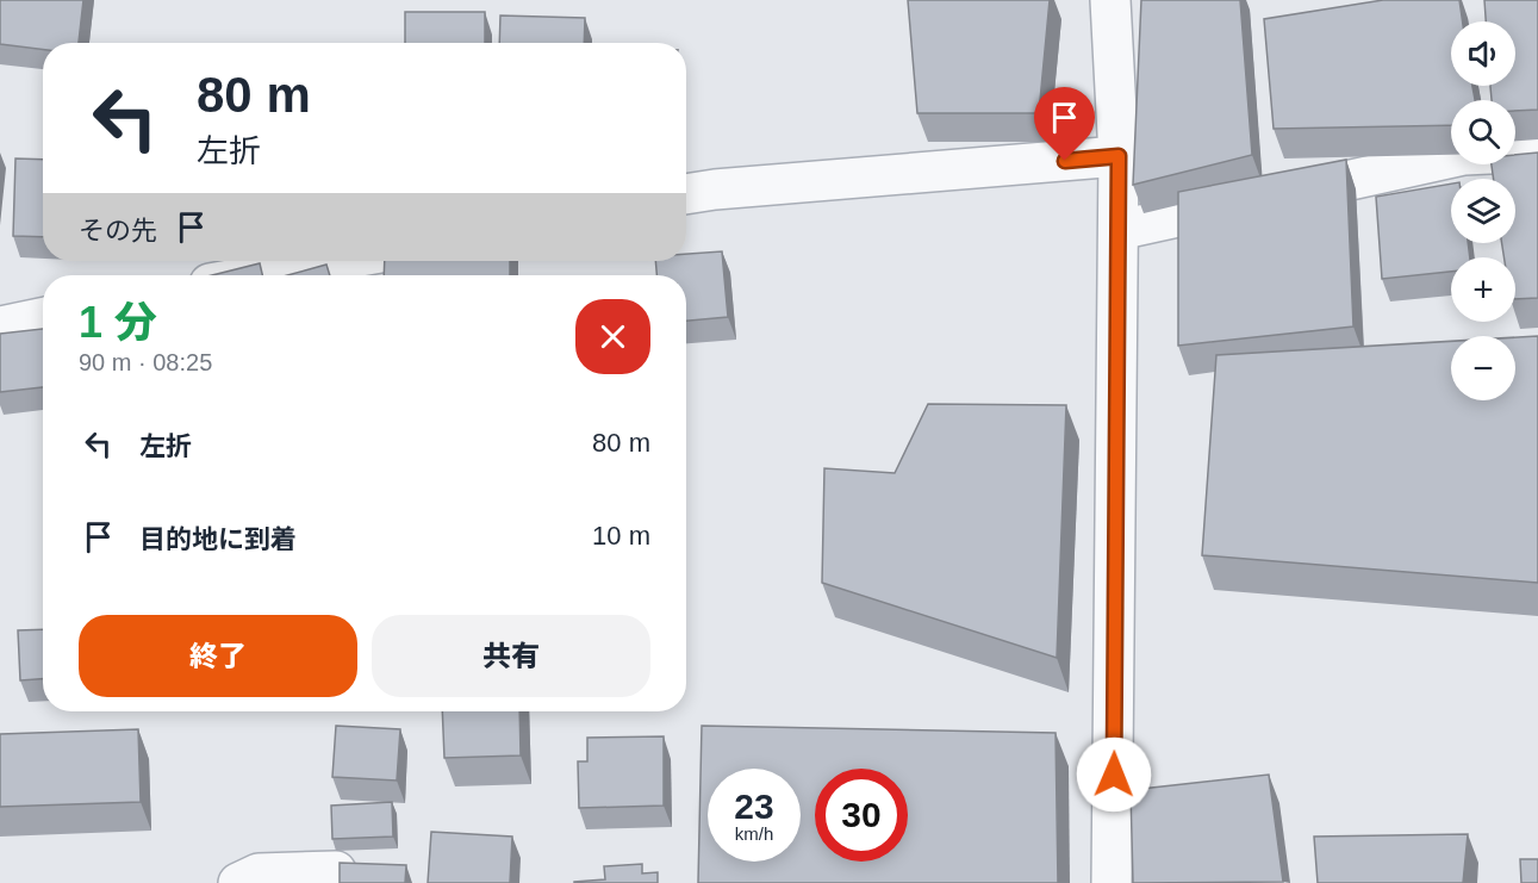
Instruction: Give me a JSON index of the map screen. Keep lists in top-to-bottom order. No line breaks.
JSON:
{"page":{"map_buttons":["+","−"],"turn":["80 m","左折"],"then":"その先","heading":["1 分","90 m · 08:25"],"list":[{"name":"左折","value":"80 m"},{"name":"目的地に到着","value":"10 m"}],"buttons":["終了","共有"],"speed":"23 km/h","limit":"30"}}
